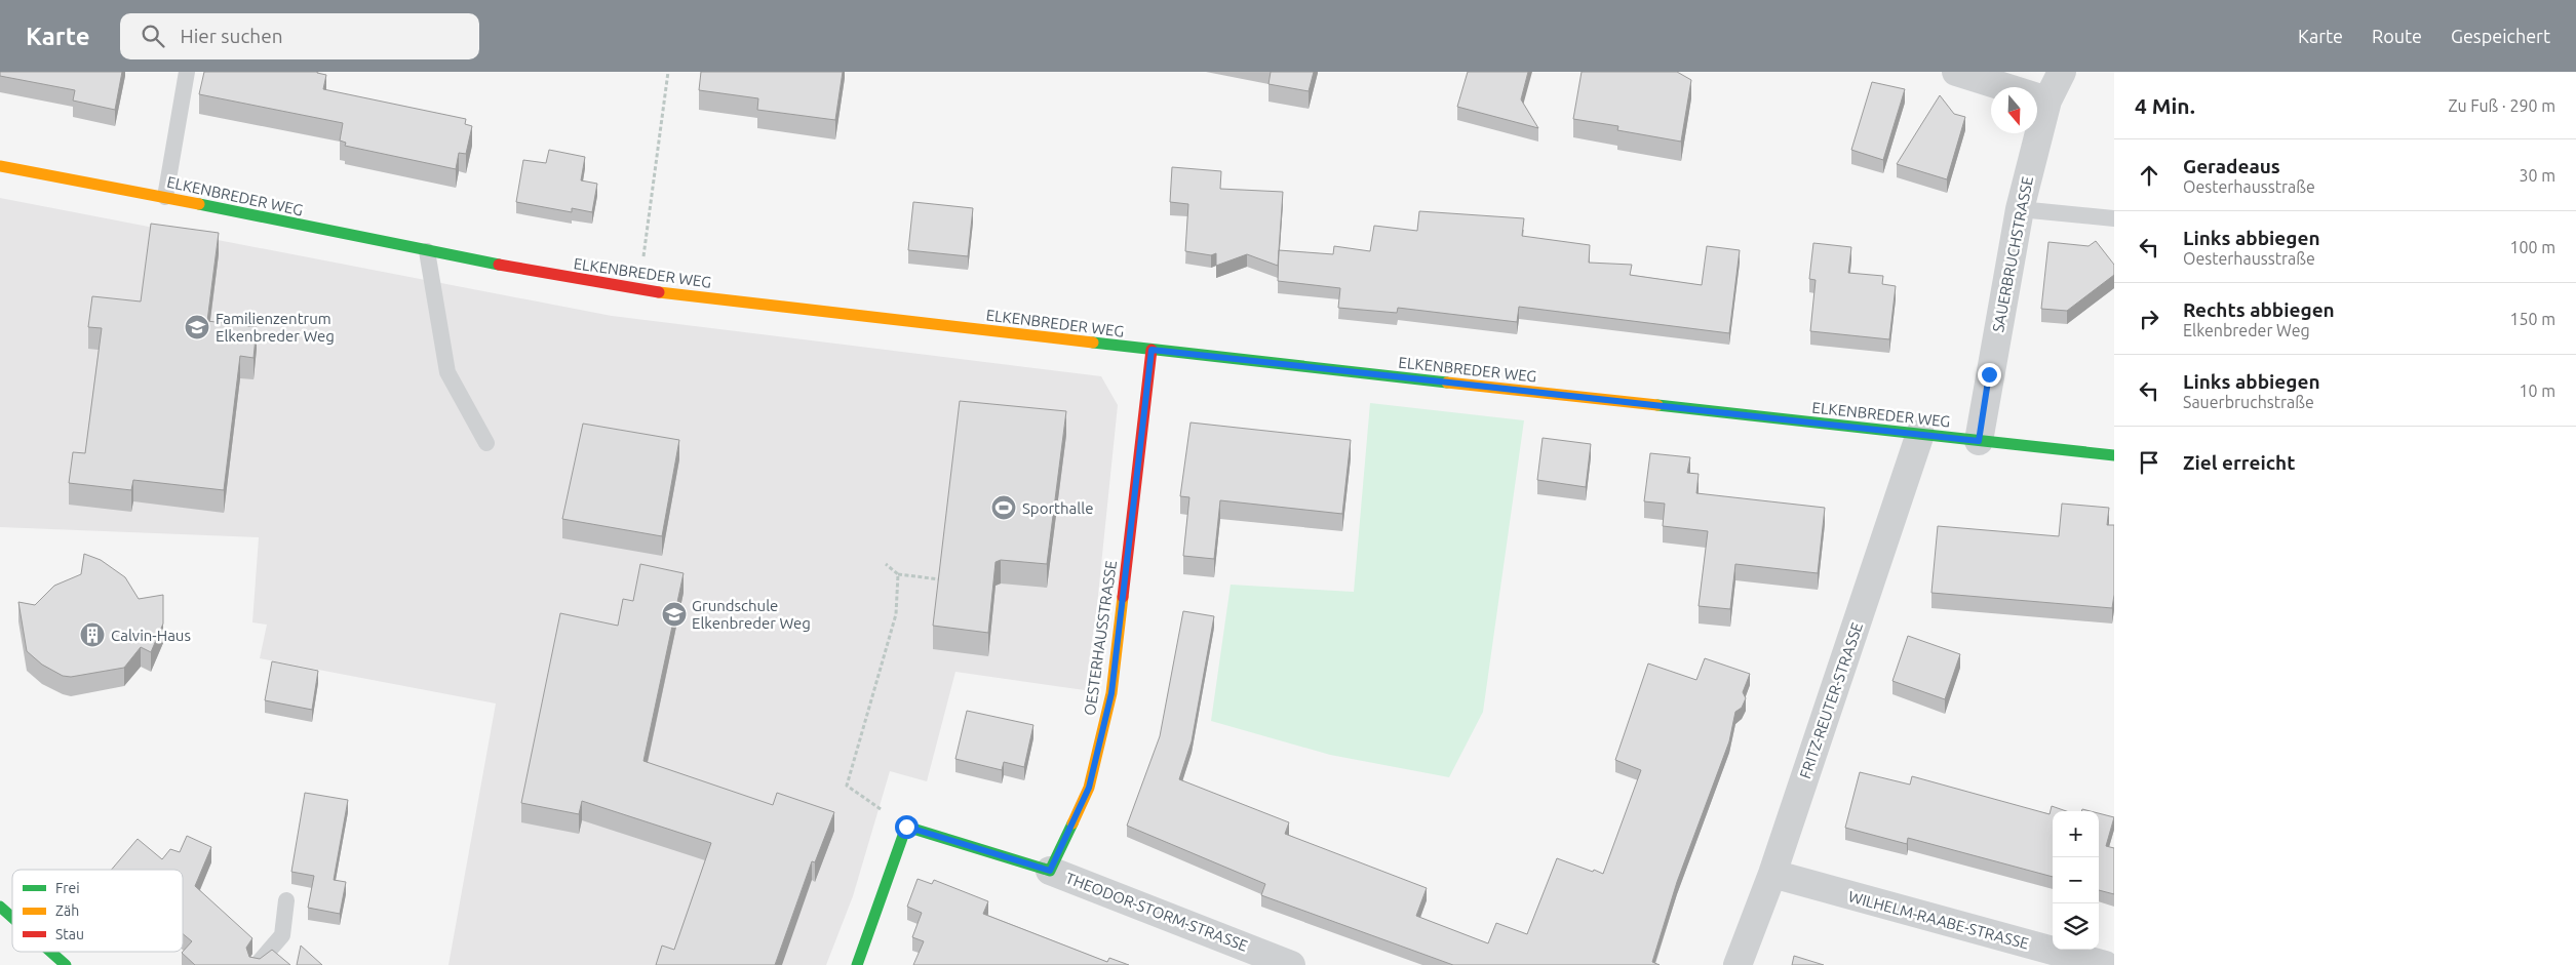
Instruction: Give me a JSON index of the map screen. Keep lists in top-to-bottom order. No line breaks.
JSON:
{"streets":{"street":["ELKENBREDER WEG","SAUERBRUCHSTRASSE","OESTERHAUSSTRASSE","FRITZ-REUTER-STRASSE","THEODOR-STORM-STRASSE","WILHELM-RAABE-STRASSE"]},"crossings":[["ELKENBREDER WEG","SAUERBRUCHSTRASSE"],["ELKENBREDER WEG","OESTERHAUSSTRASSE"],["ELKENBREDER WEG","FRITZ-REUTER-STRASSE"],["OESTERHAUSSTRASSE","THEODOR-STORM-STRASSE"],["FRITZ-REUTER-STRASSE","WILHELM-RAABE-STRASSE"]],"places":{"school or university":["Familienzentrum Elkenbreder Weg","Grundschule Elkenbreder Weg"],"sports":["Sporthalle"],"building":["Calvin-Haus"]},"legend":["Frei","Zäh","Stau"],"north":"bottom","page":{"header":"Karte","search":"Hier suchen","nav":["Karte","Route","Gespeichert"],"heading":["4 Min.","Zu Fuß · 290 m"],"list":[["Geradeaus","Oesterhausstraße","30 m"],["Links abbiegen","Oesterhausstraße","100 m"],["Rechts abbiegen","Elkenbreder Weg","150 m"],["Links abbiegen","Sauerbruchstraße","10 m"],"Ziel erreicht"],"map_buttons":["+","−"]}}
